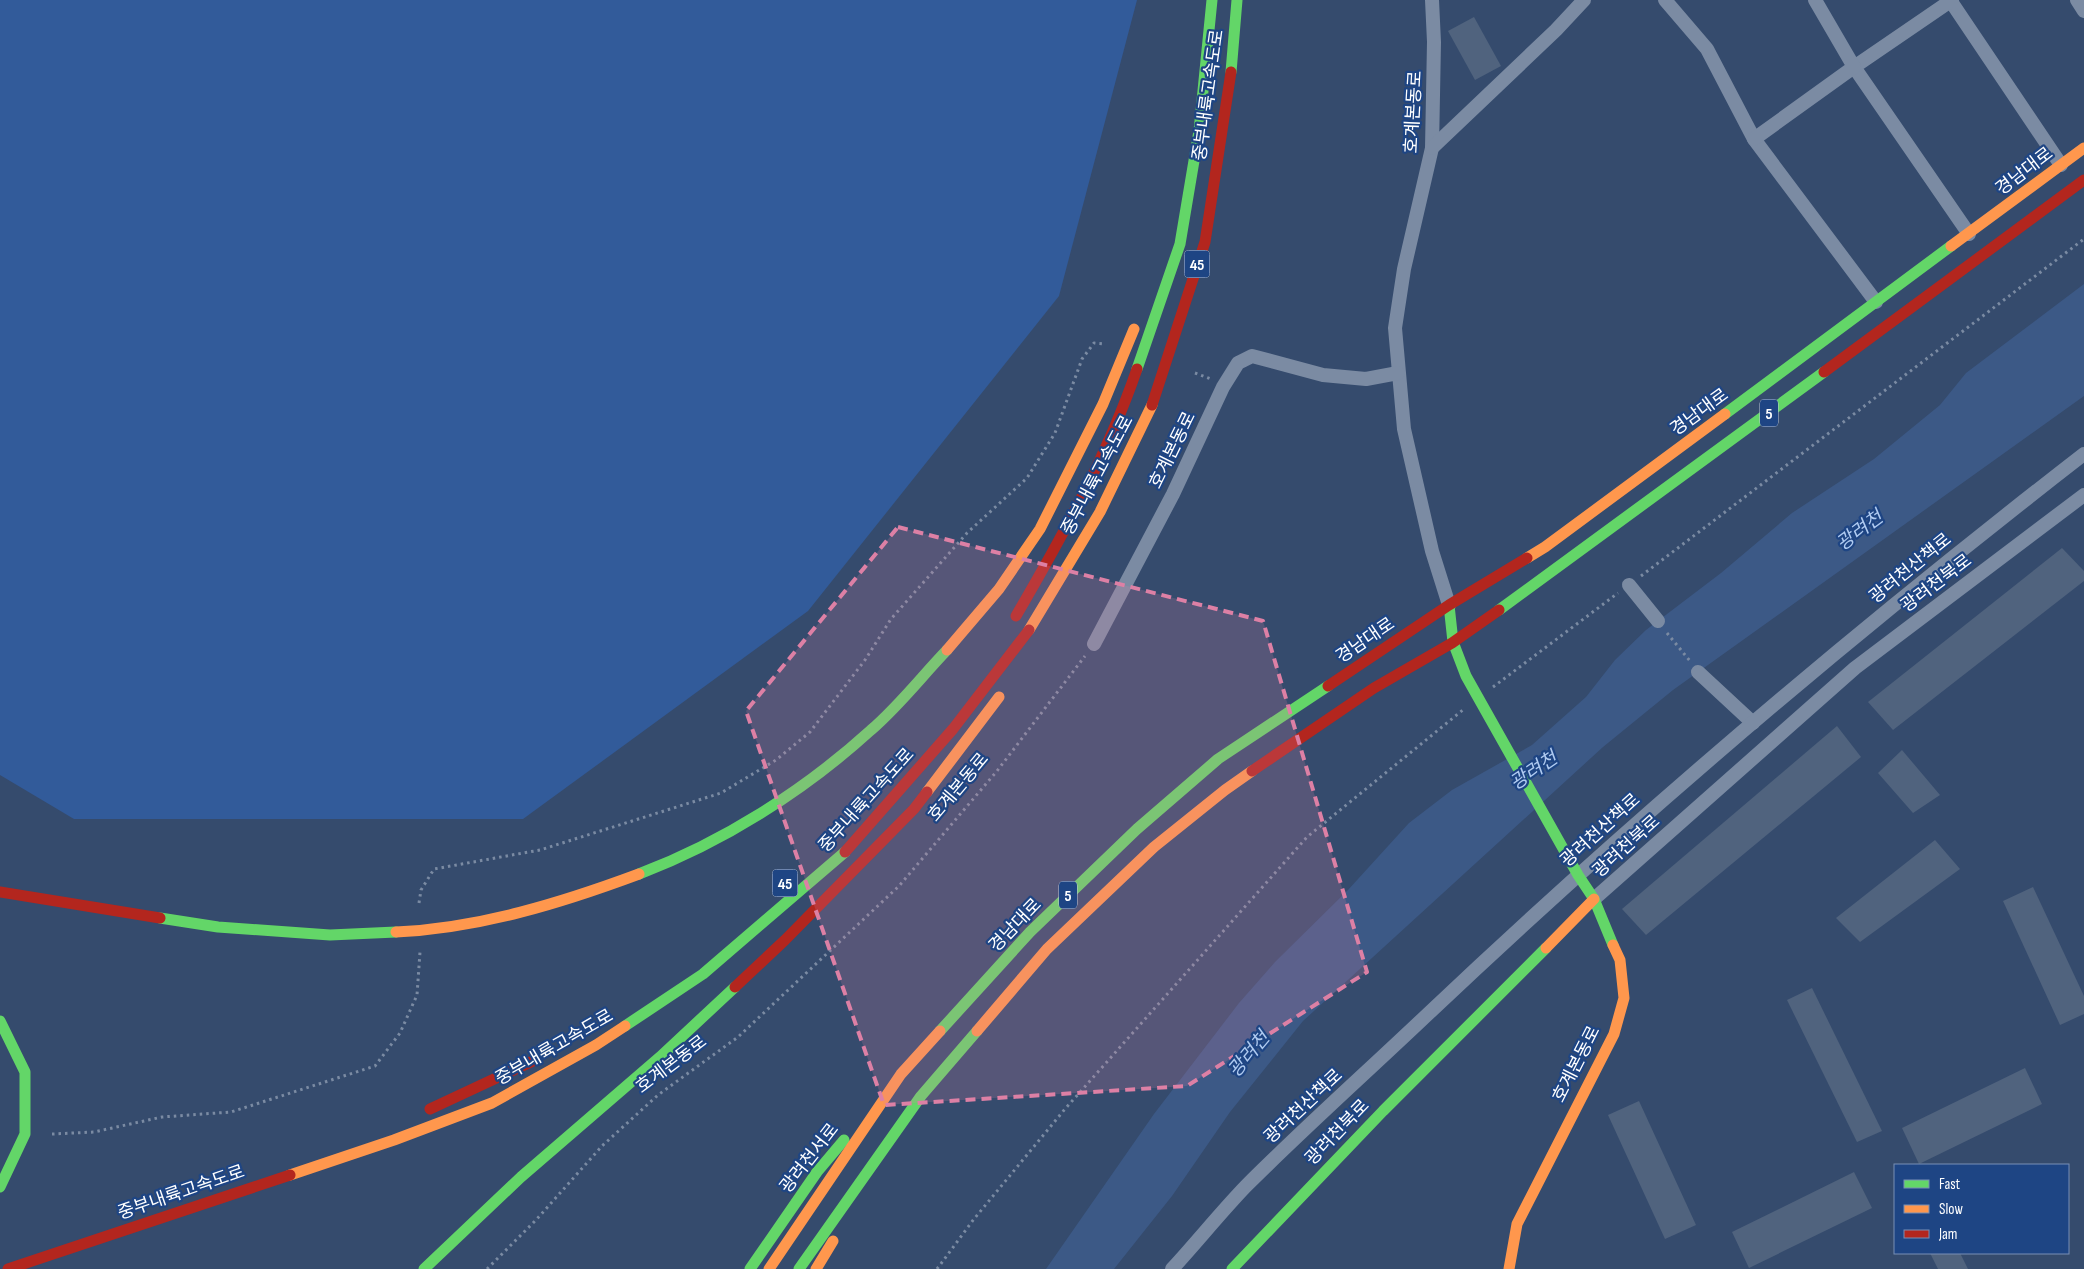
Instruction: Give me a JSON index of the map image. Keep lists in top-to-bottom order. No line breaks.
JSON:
{"streets":{"main road":["중부내륙고속도로","호계본동로","경남대로","45","5","광려천북로","광려천서로"],"street":["광려천산책로"]},"crossings":[["호계본동로","경남대로"],["호계본동로","5"],["호계본동로","광려천산책로"],["호계본동로","광려천북로"],["경남대로","광려천서로"]],"water":["광려천"],"legend":["Fast","Slow","Jam"]}
